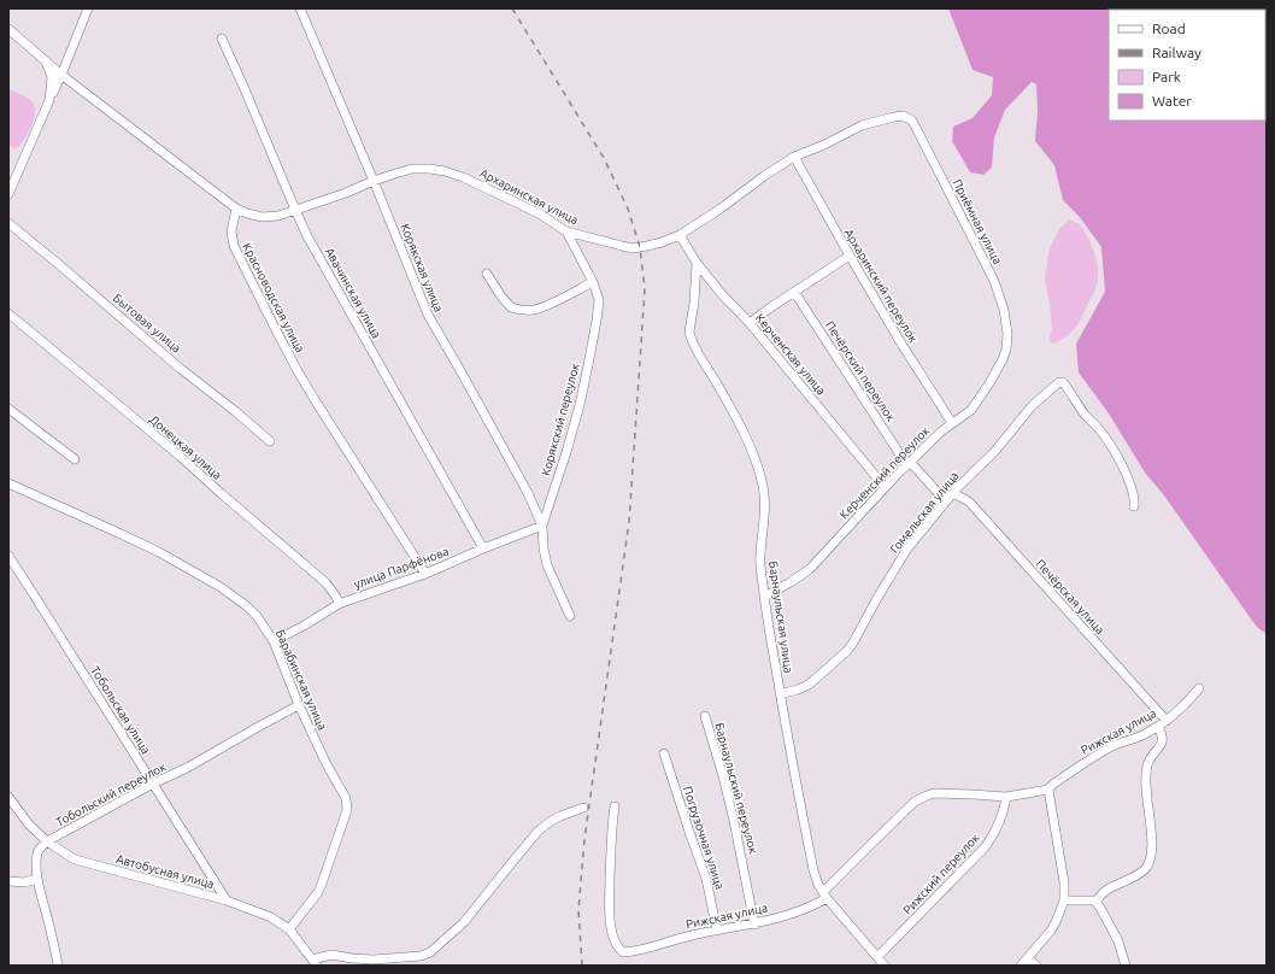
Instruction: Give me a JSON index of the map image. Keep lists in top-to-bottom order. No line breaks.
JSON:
{"streets":{"street":["Архаринская улица","Приёмная улица","Корякская улица","Архаринский переулок","Авачинская улица","Красноводская улица","Бытовая улица","Керченская улица","Печёрский переулок","Корякский переулок","Донецкая улица","Керченский переулок","Гомельская улица","улица Парфёнова","Печёрская улица","Барнаульская улица","Барабинская улица","Тобольская улица","Рижская улица","Барнаульский переулок","Тобольский переулок","Погрузочная улица","Автобусная улица","Рижский переулок"]},"crossings":[["Архаринская улица","Приёмная улица"],["Архаринская улица","Корякская улица"],["Архаринская улица","Архаринский переулок"],["Архаринская улица","Авачинская улица"],["Архаринская улица","Красноводская улица"],["Архаринская улица","Керченская улица"],["Архаринская улица","Корякский переулок"],["Приёмная улица","Керченский переулок"],["Корякская улица","Корякский переулок"],["Корякская улица","улица Парфёнова"],["Архаринский переулок","Керченский переулок"],["Авачинская улица","улица Парфёнова"],["Красноводская улица","улица Парфёнова"],["Керченская улица","Керченский переулок"],["Керченская улица","Барнаульская улица"],["Печёрский переулок","Керченский переулок"],["Печёрский переулок","Гомельская улица"],["Корякский переулок","улица Парфёнова"],["Донецкая улица","улица Парфёнова"],["Керченский переулок","Барнаульская улица"],["Гомельская улица","Печёрская улица"],["Гомельская улица","Барнаульская улица"],["улица Парфёнова","Барабинская улица"],["Печёрская улица","Рижская улица"],["Барнаульская улица","Рижская улица"],["Барнаульская улица","Рижский переулок"],["Барабинская улица","Тобольский переулок"],["Барабинская улица","Автобусная улица"],["Тобольская улица","Тобольский переулок"],["Тобольская улица","Автобусная улица"],["Рижская улица","Барнаульский переулок"],["Рижская улица","Погрузочная улица"],["Рижская улица","Рижский переулок"],["Тобольский переулок","Автобусная улица"]],"legend":["Road","Railway","Park","Water"]}
